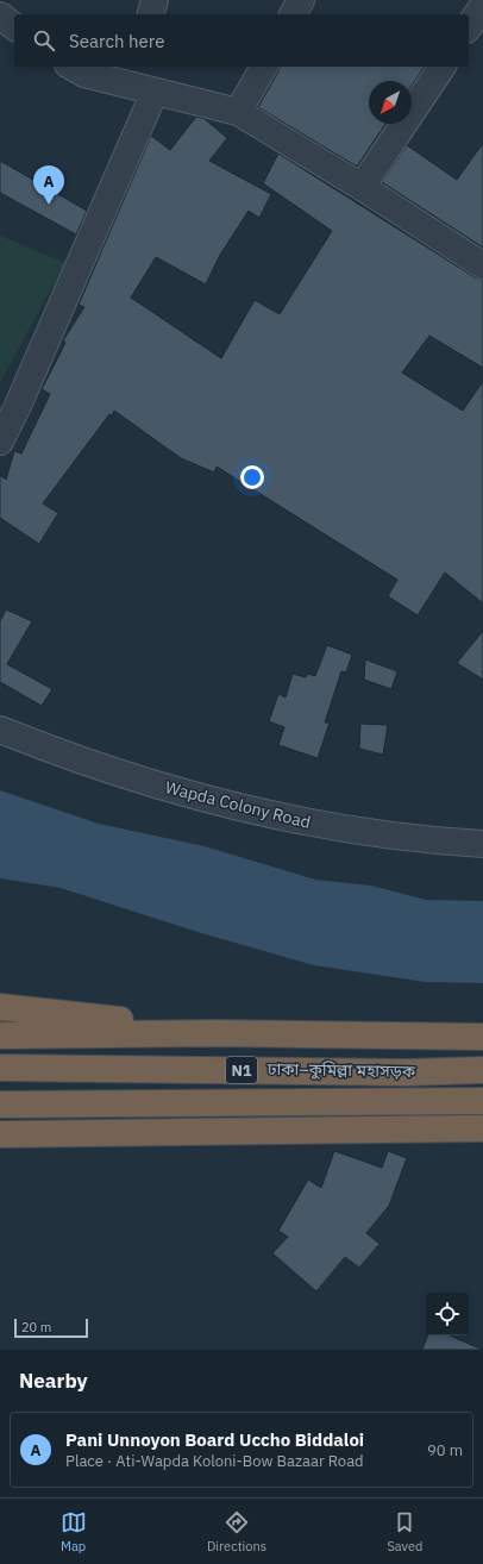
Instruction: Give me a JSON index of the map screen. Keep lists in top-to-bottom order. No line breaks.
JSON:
{"streets":{"highway":["N1","ঢাকা–কুমিল্লা মহাসড়ক"],"street":["Wapda Colony Road"]},"scale_bar":"20 m","north":"bottom left","page":{"search":"Search here","pins":"A","scale":"20 m","heading":"Nearby","list":[{"mark":"A","name":"Pani Unnoyon Board Uccho Biddaloi","note":"Place · Ati-Wapda Koloni-Bow Bazaar Road","value":"90 m"}],"nav":["Map","Directions","Saved"]}}
